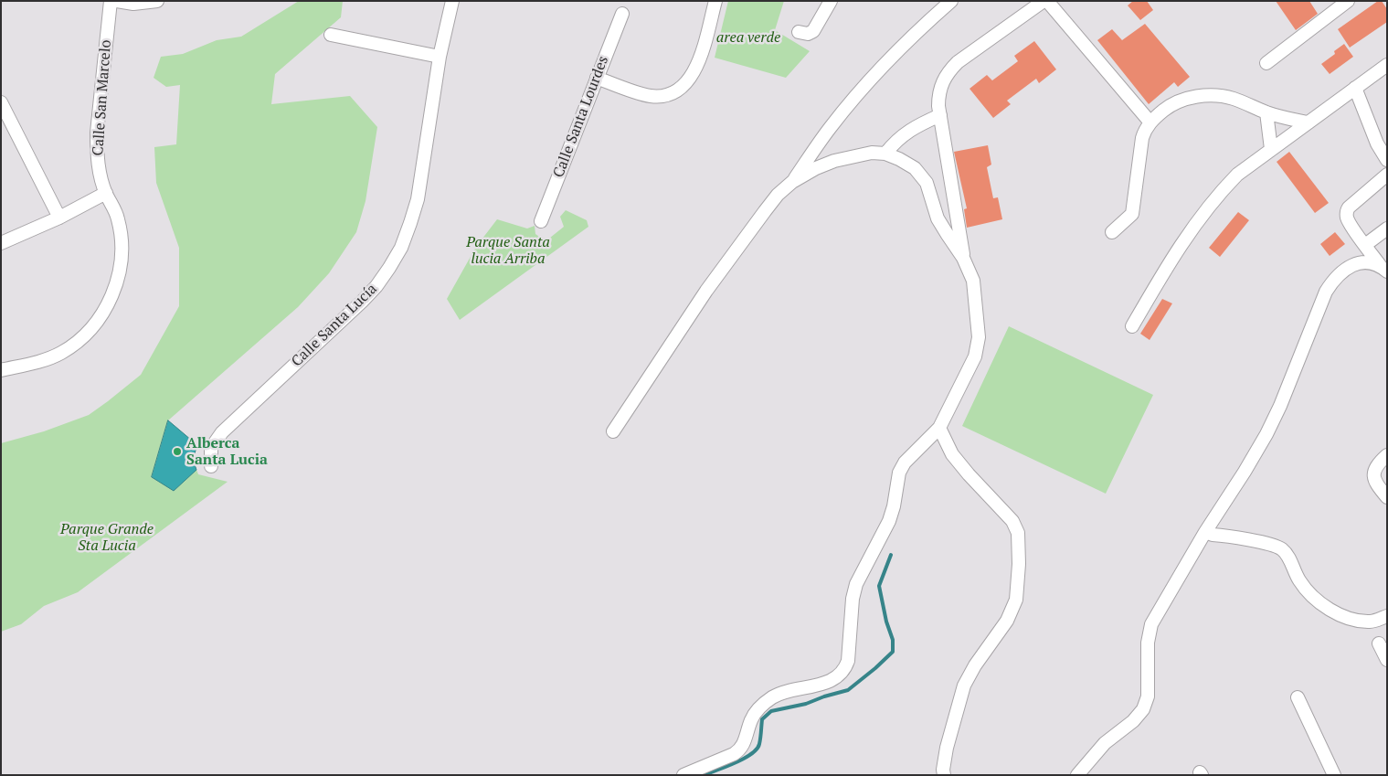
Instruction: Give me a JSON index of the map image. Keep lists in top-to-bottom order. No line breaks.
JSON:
{"streets":{"street":["Calle San Marcelo","Calle Santa Lourdes","Calle Santa Lucía"]},"parks":["area verde","Parque Santa lucia Arriba","Parque Grande Sta Lucia"],"places":["Alberca Santa Lucia"]}
